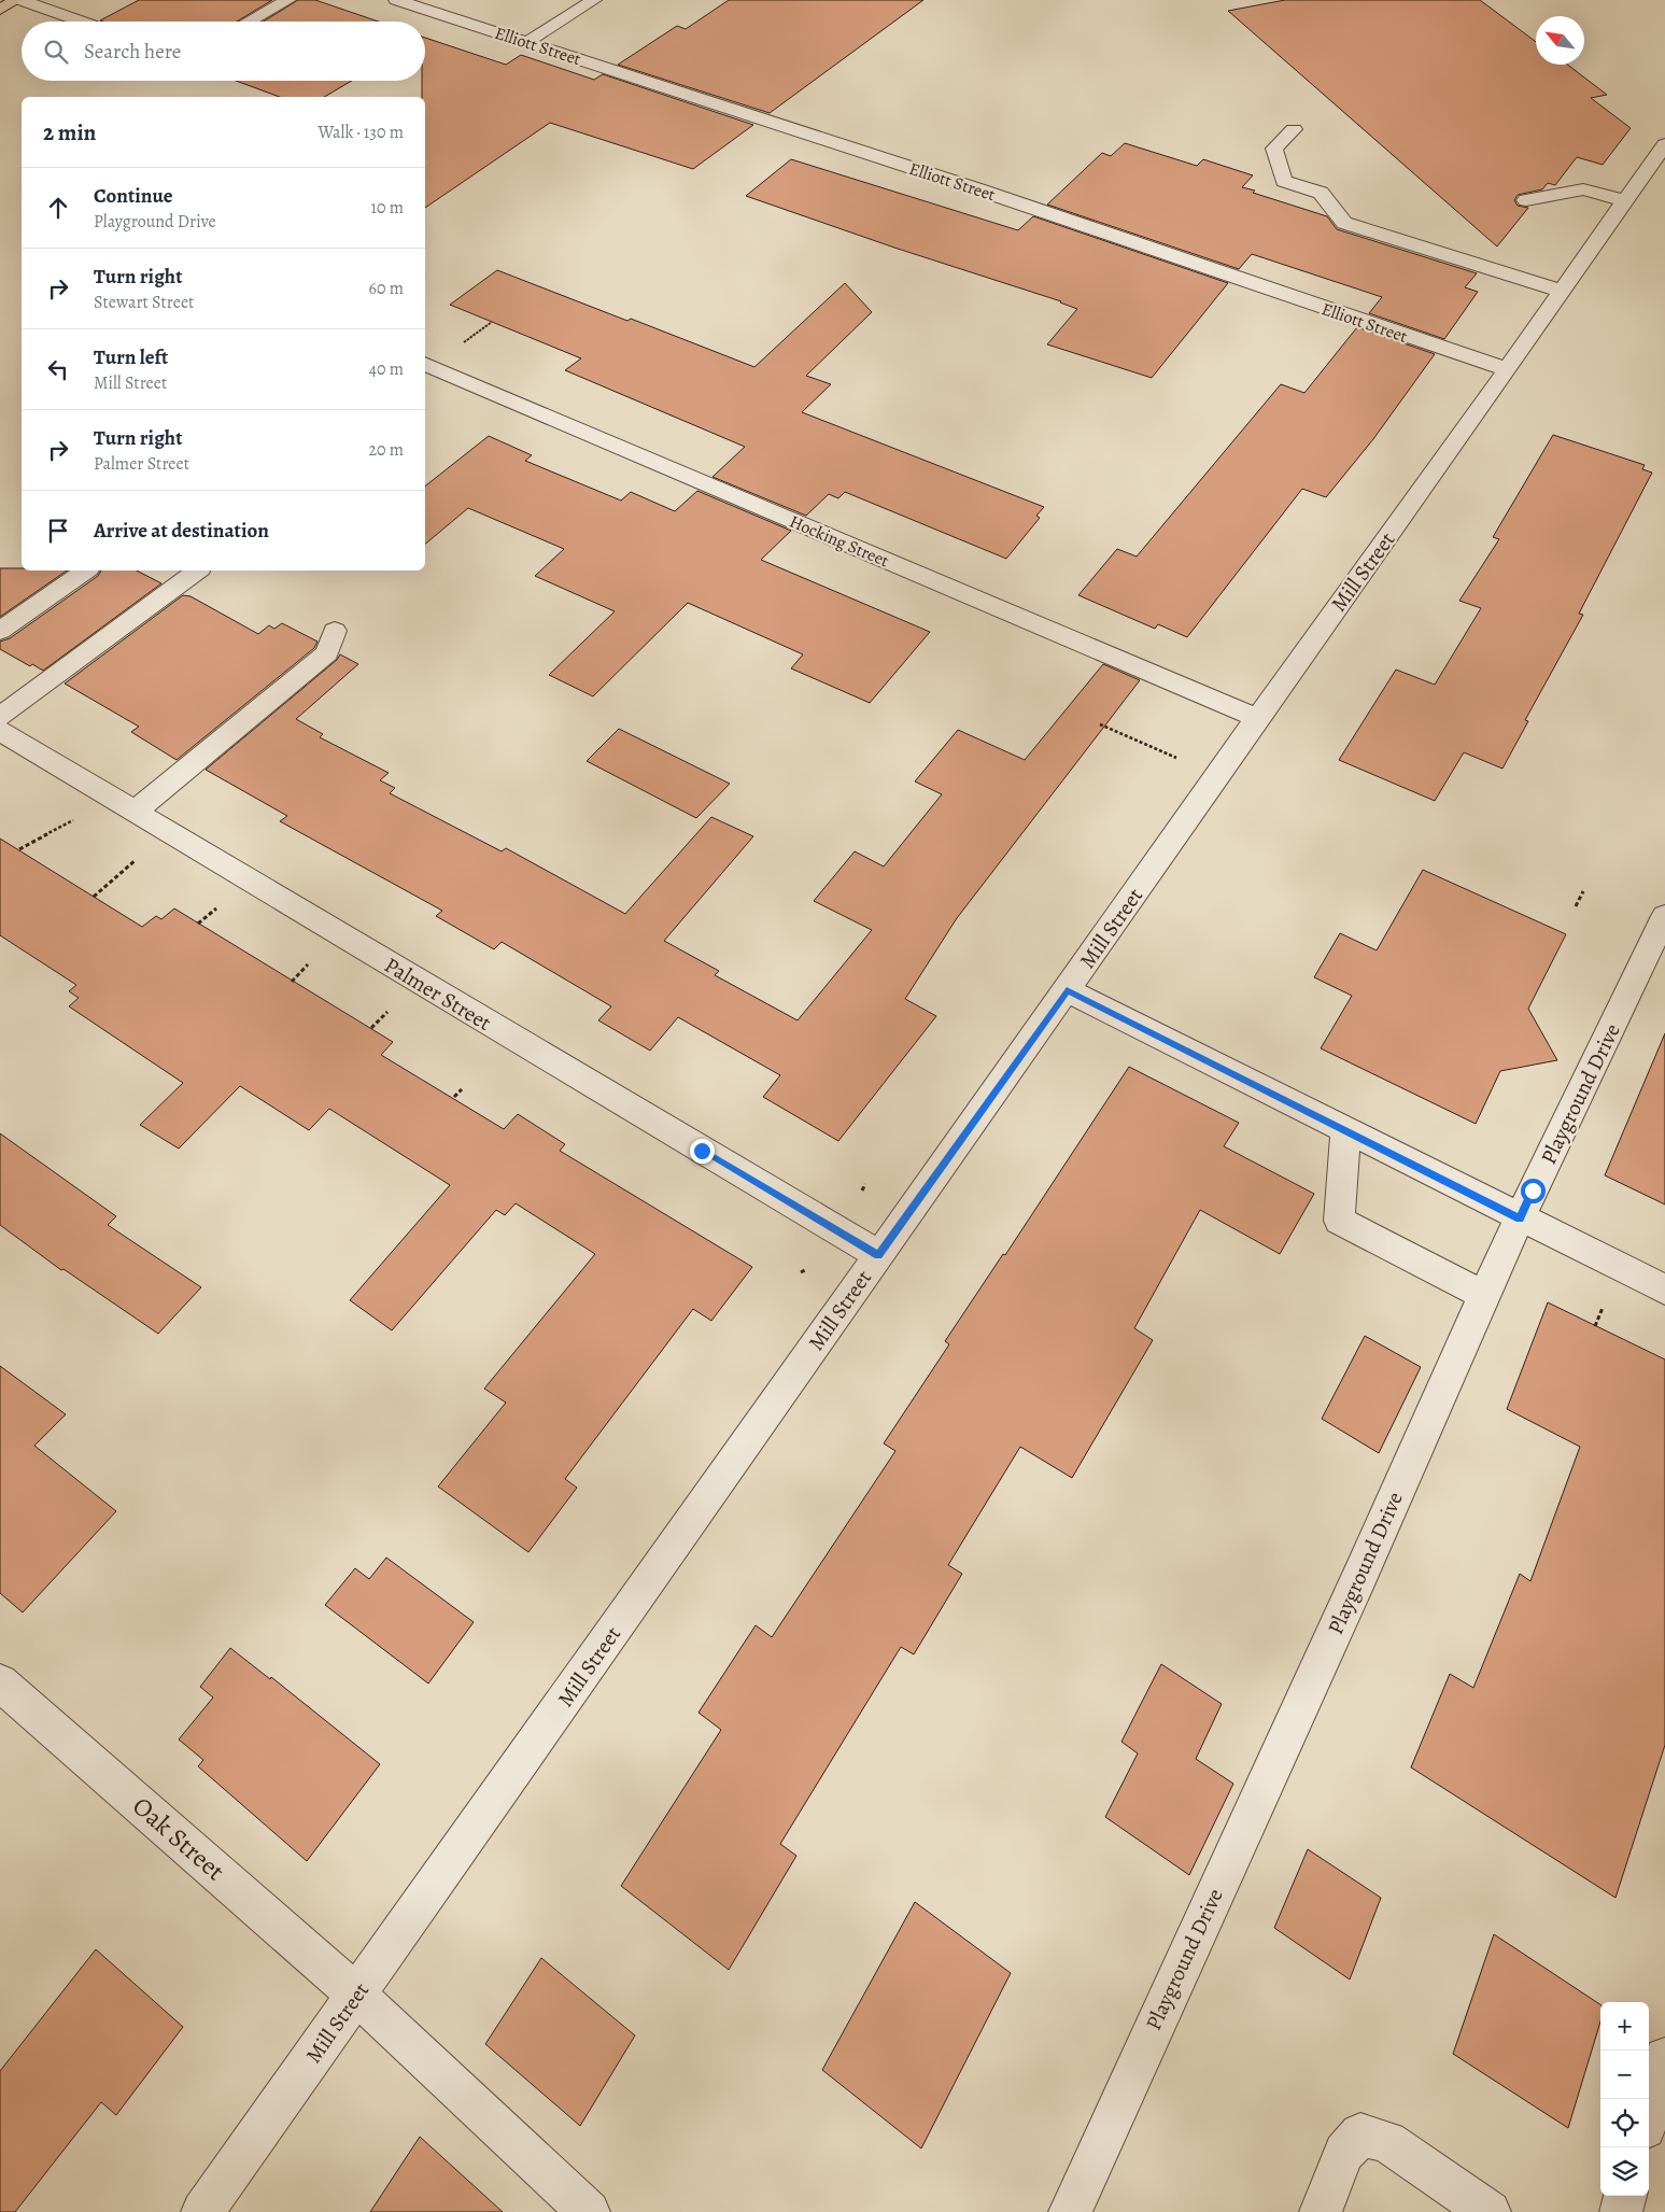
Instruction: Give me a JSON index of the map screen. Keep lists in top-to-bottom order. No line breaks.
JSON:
{"streets":{"street":["Elliott Street","Hocking Street","Mill Street","Palmer Street","Playground Drive","Oak Street"]},"crossings":[["Elliott Street","Mill Street"],["Hocking Street","Mill Street"],["Mill Street","Palmer Street"],["Mill Street","Oak Street"]],"north":"top left","page":{"search":"Search here","heading":["2 min","Walk · 130 m"],"list":[["Continue","Playground Drive","10 m"],["Turn right","Stewart Street","60 m"],["Turn left","Mill Street","40 m"],["Turn right","Palmer Street","20 m"],"Arrive at destination"],"map_buttons":["+","−"]}}
